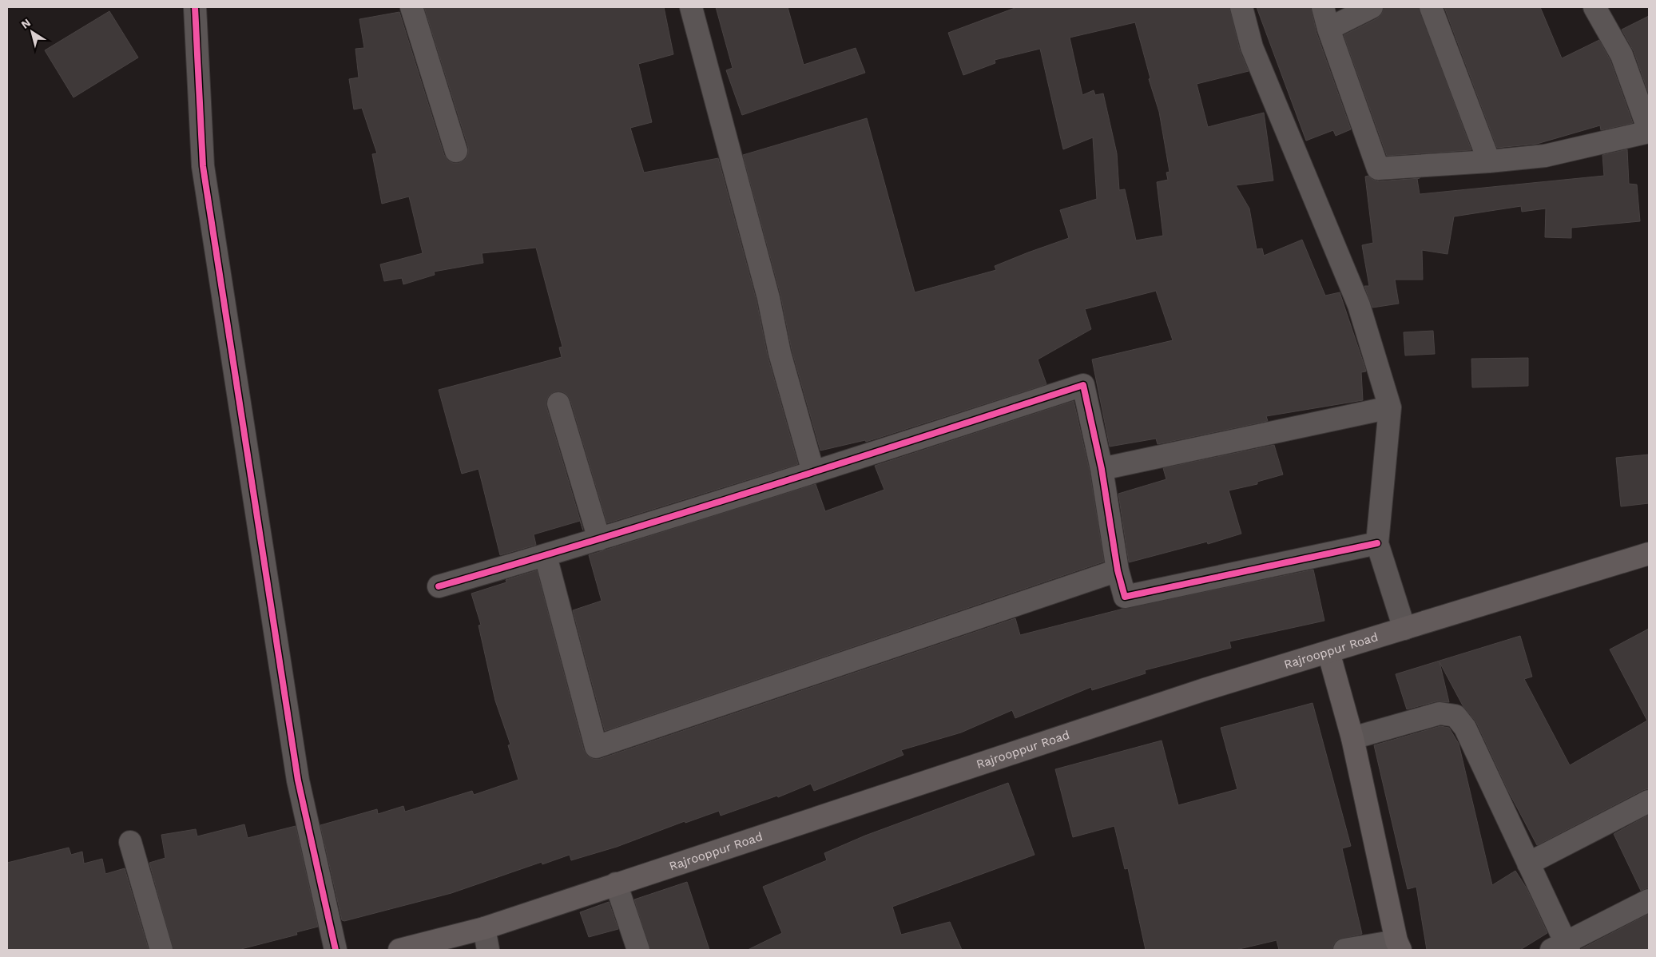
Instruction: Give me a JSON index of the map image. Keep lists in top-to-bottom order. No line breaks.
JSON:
{"streets":{"main road":["Rajrooppur Road"]},"north":"top left"}
